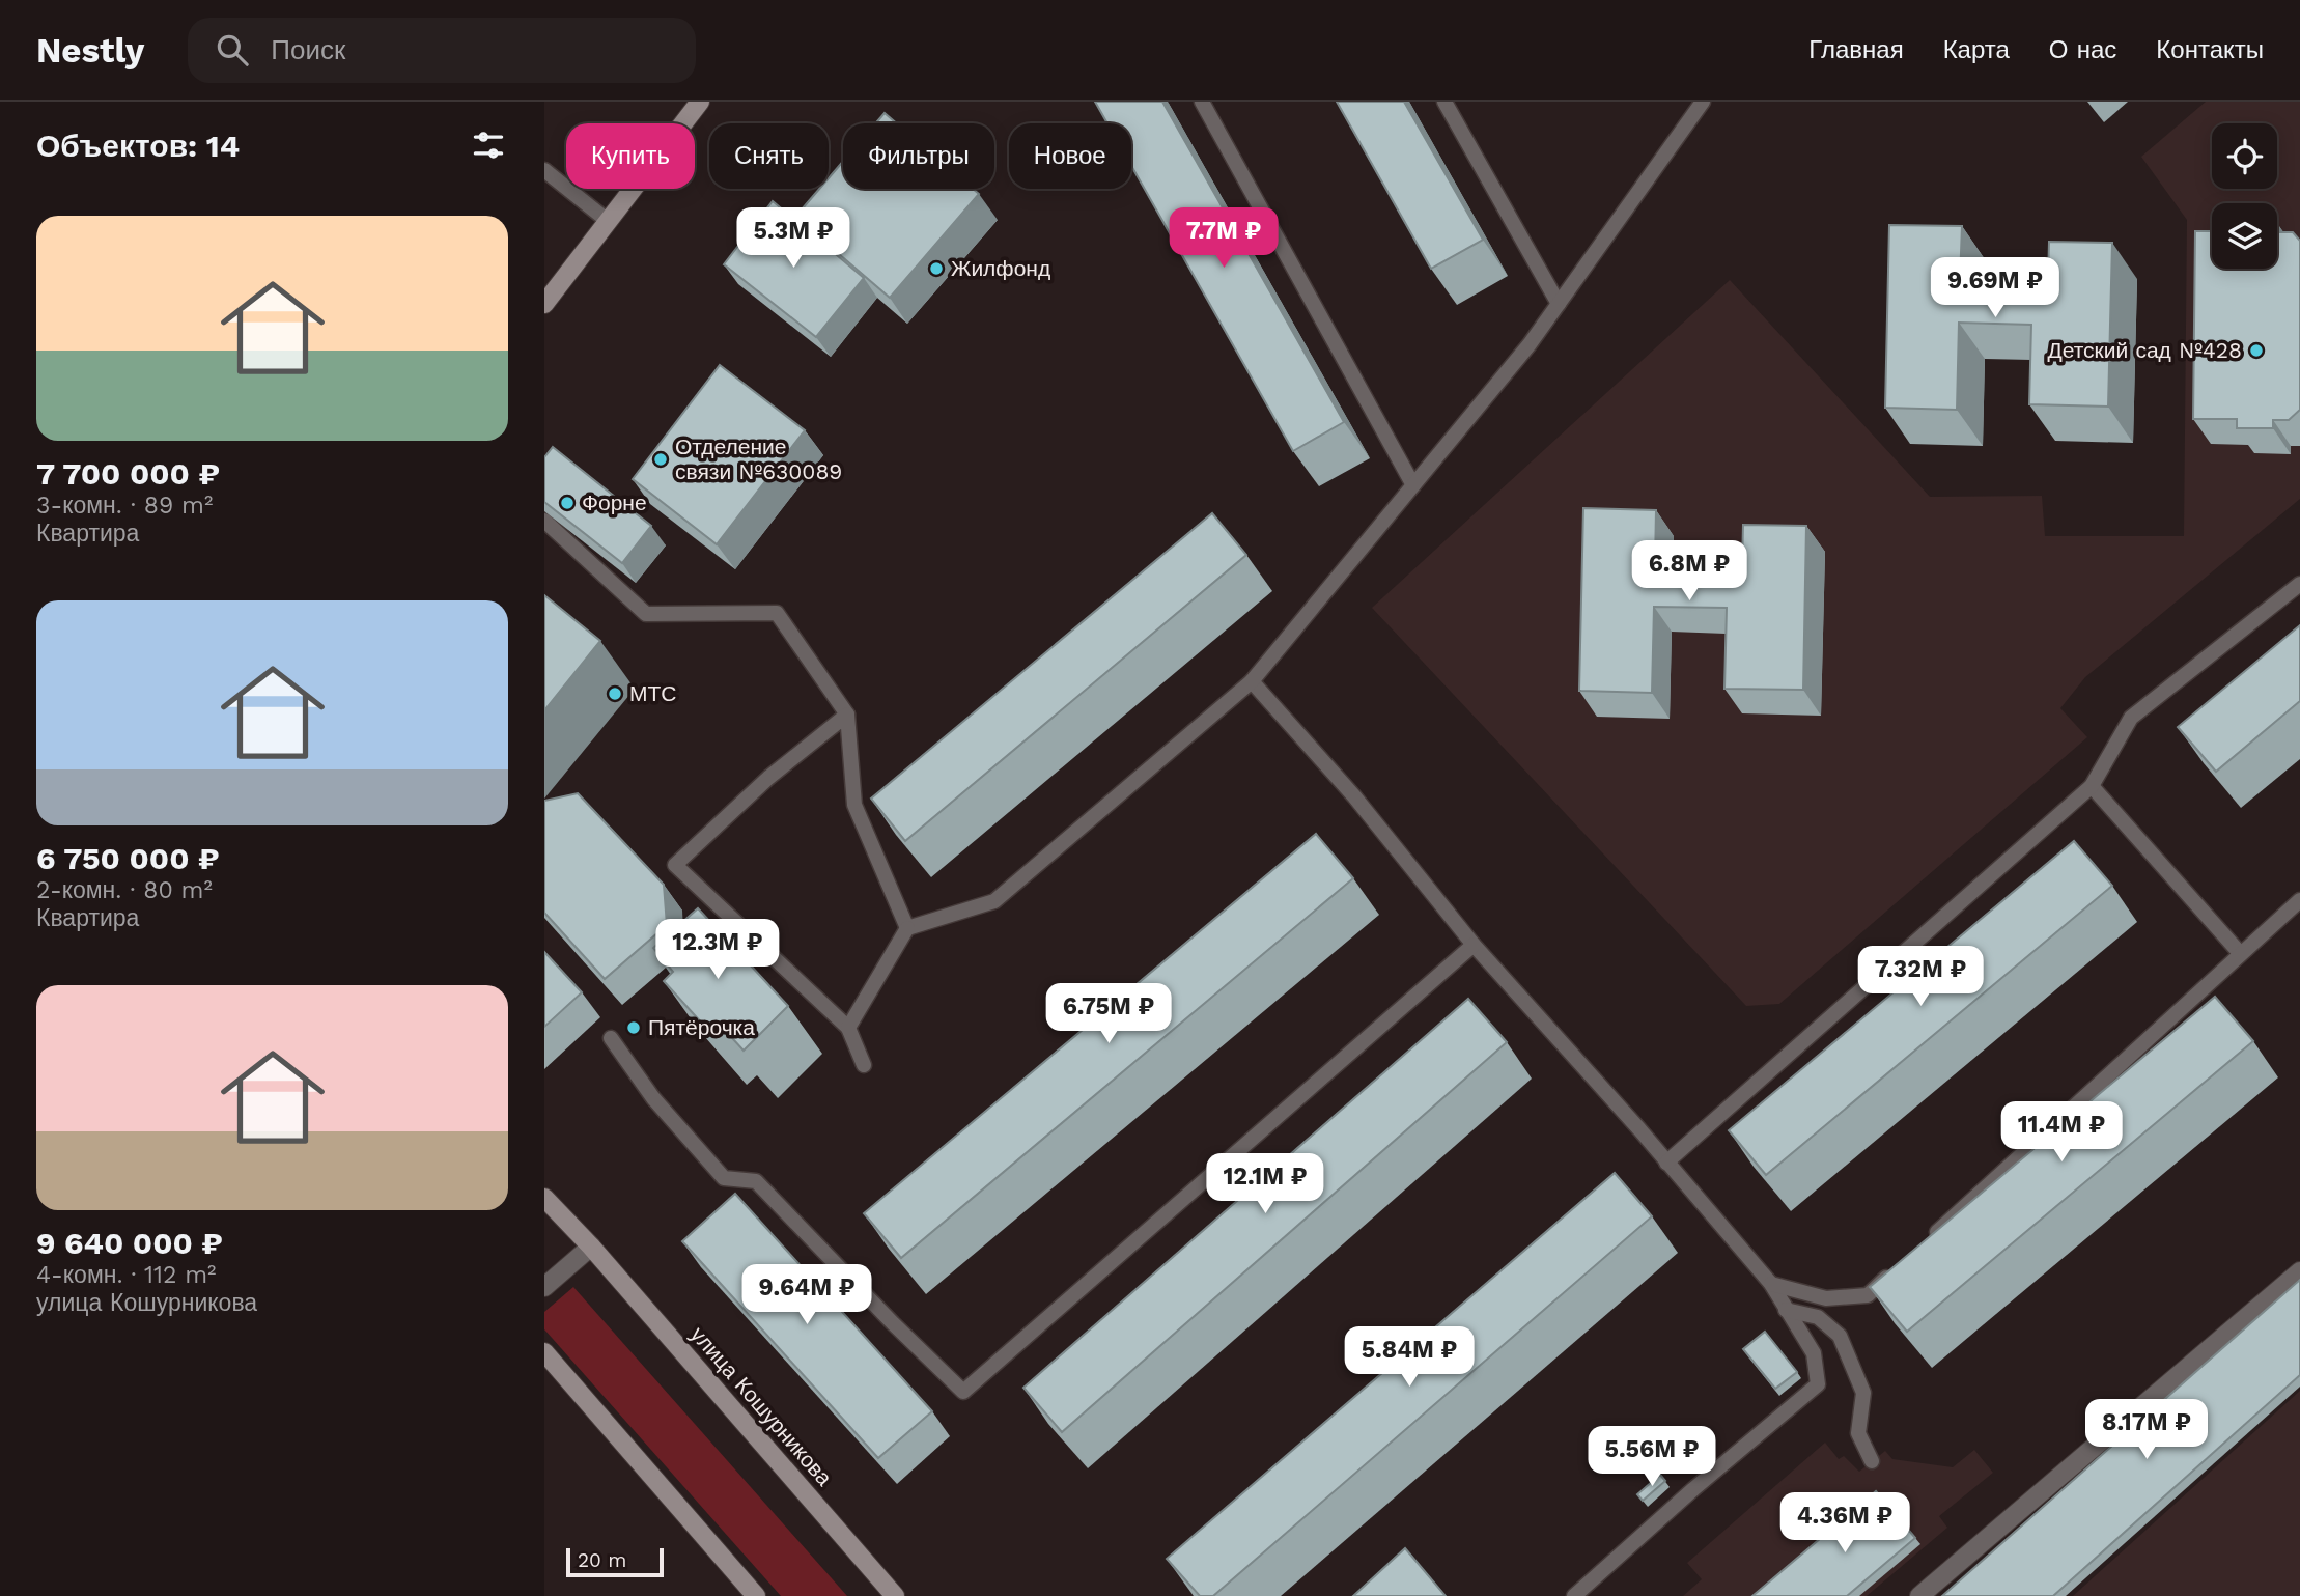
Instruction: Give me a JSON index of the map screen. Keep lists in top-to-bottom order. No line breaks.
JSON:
{"streets":{"main road":["улица Кошурникова"]},"places":["Жилфонд","Детский сад №428","Отделение связи №630089","Форне","МТС","Пятёрочка"],"scale_bar":"20 m","page":{"header":"Nestly","search":"Поиск","nav":["Главная","Карта","О нас","Контакты"],"heading":"Объектов: 14","chip":["Купить","Снять","Фильтры","Новое"],"list":[{"name":"7 700 000 ₽","note":"3-комн. · 89 m² · Квартира"},{"name":"6 750 000 ₽","note":"2-комн. · 80 m² · Квартира"},{"name":"9 640 000 ₽","note":"4-комн. · 112 m² · улица Кошурникова"}],"price":["5.3M ₽","7.7M ₽","9.69M ₽","6.8M ₽","12.3M ₽","7.32M ₽","6.75M ₽","11.4M ₽","12.1M ₽","9.64M ₽","5.84M ₽","8.17M ₽","5.56M ₽","4.36M ₽"],"scale":"20 m"}}
